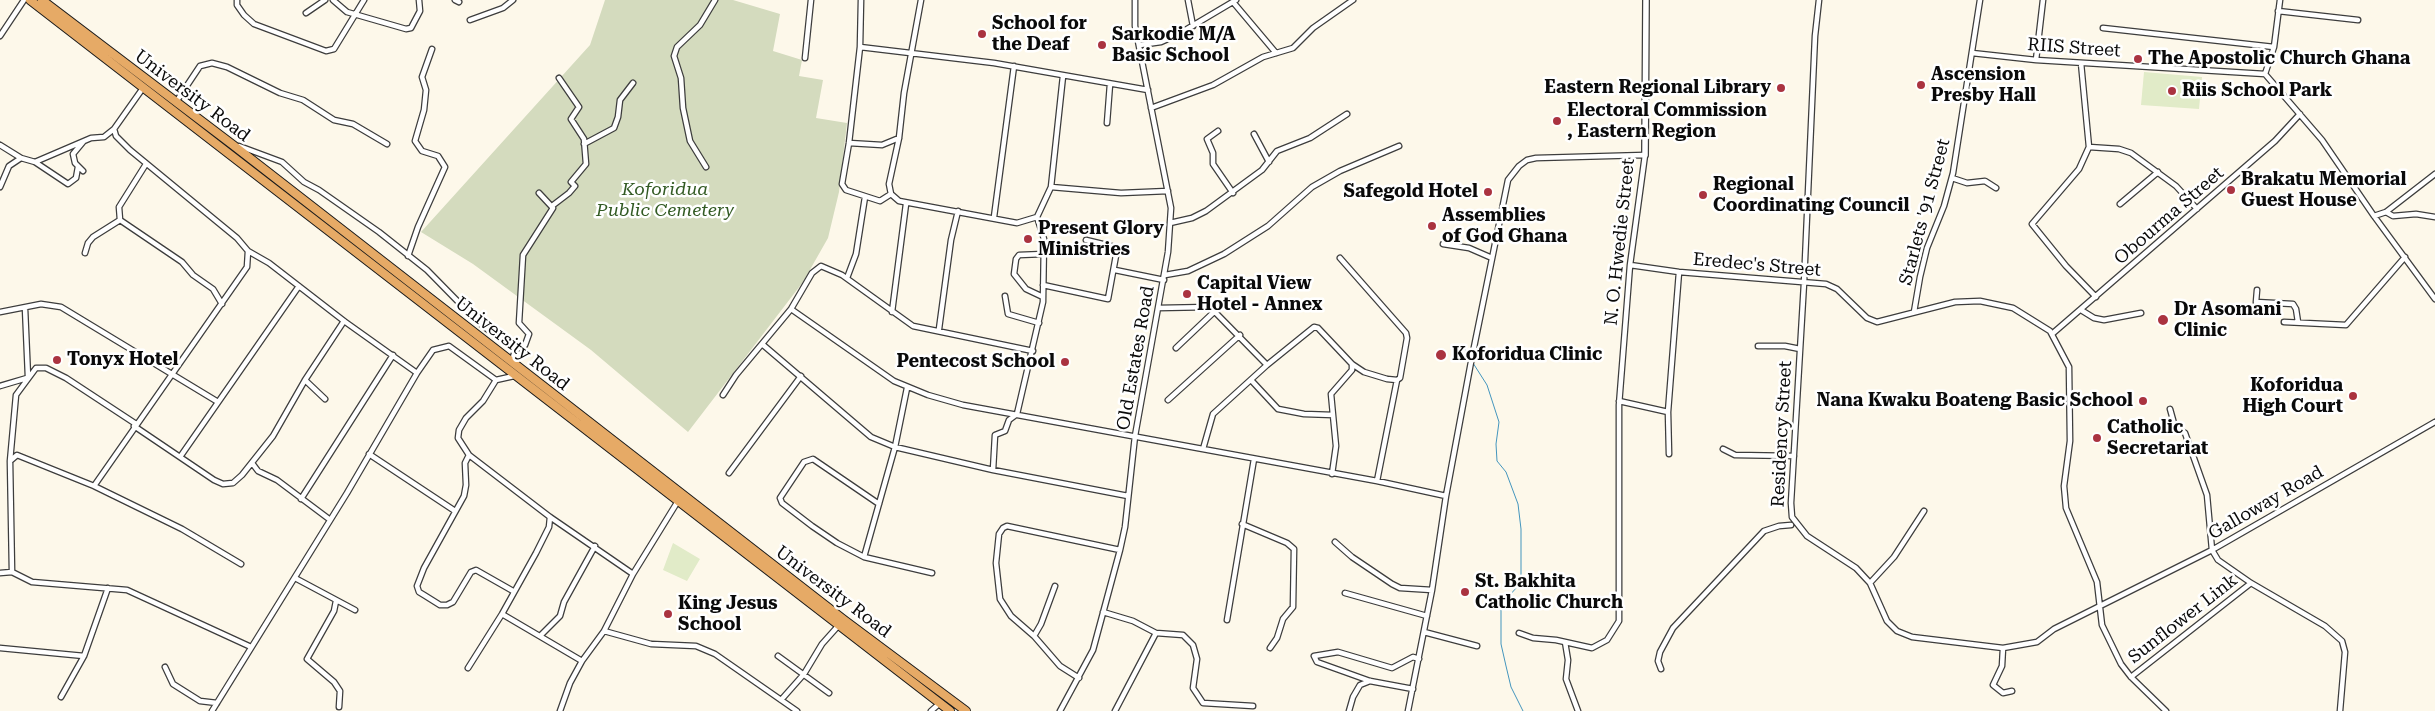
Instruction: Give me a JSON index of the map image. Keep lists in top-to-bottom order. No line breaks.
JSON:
{"streets":{"highway":["University Road"],"street":["RIIS Street","Starlets '91 Street","Obourma Street","N. O. Hwedie Street","Eredec's Street","Old Estates Road","Residency Street","Galloway Road","Sunflower Link"]},"crossings":[["RIIS Street","Starlets '91 Street"],["Starlets '91 Street","Eredec's Street"],["Obourma Street","Eredec's Street"],["N. O. Hwedie Street","Eredec's Street"],["Eredec's Street","Residency Street"],["Residency Street","Galloway Road"]],"parks":["Koforidua Public Cemetery"],"places":["School for the Deaf","Sarkodie M/A Basic School","The Apostolic Church Ghana","Ascension Presby Hall","Eastern Regional Library","Riis School Park","Electoral Commission , Eastern Region","Brakatu Memorial Guest House","Safegold Hotel","Regional Coordinating Council","Assemblies of God Ghana","Present Glory Ministries","Capital View Hotel - Annex","Dr Asomani Clinic","Koforidua Clinic","Tonyx Hotel","Pentecost School","Koforidua High Court","Nana Kwaku Boateng Basic School","Catholic Secretariat","St. Bakhita Catholic Church","King Jesus School"]}
